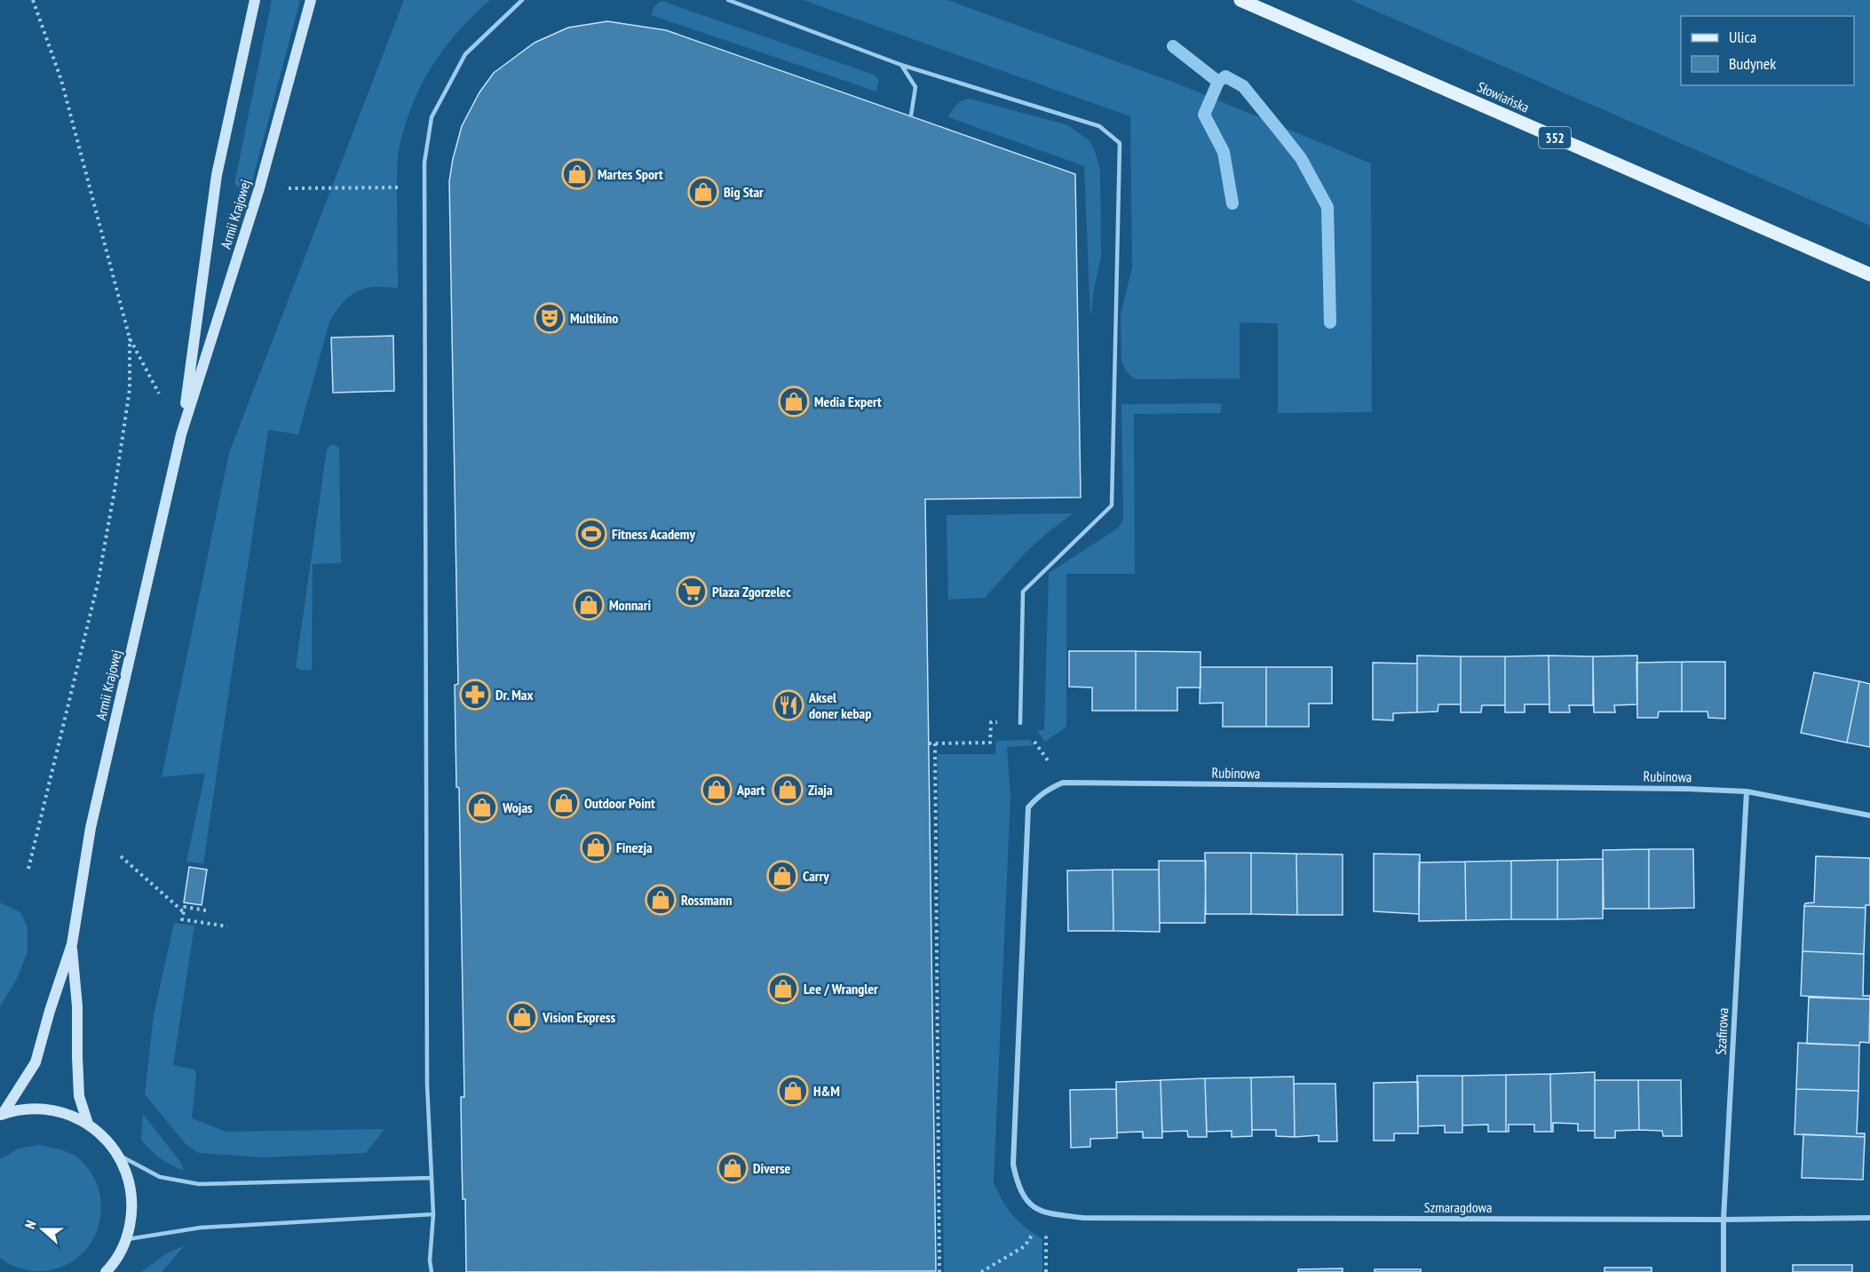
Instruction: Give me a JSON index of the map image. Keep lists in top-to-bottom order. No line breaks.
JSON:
{"streets":{"main road":["Słowiańska","352","Armii Krajowej"],"street":["Rubinowa","Szafirowa","Szmaragdowa"]},"crossings":[["Rubinowa","Szafirowa"],["Rubinowa","Szmaragdowa"],["Szafirowa","Szmaragdowa"]],"places":{"shop":["Martes Sport","Big Star","Media Expert","Monnari","Apart","Ziaja","Outdoor Point","Wojas","Finezja","Carry","Rossmann","Lee / Wrangler","Vision Express","H&M","Diverse"],"theatre":["Multikino"],"sports":["Fitness Academy"],"supermarket":["Plaza Zgorzelec"],"pharmacy":["Dr. Max"],"restaurant":["Aksel doner kebap"]},"legend":["Ulica","Budynek"],"north":"left"}
